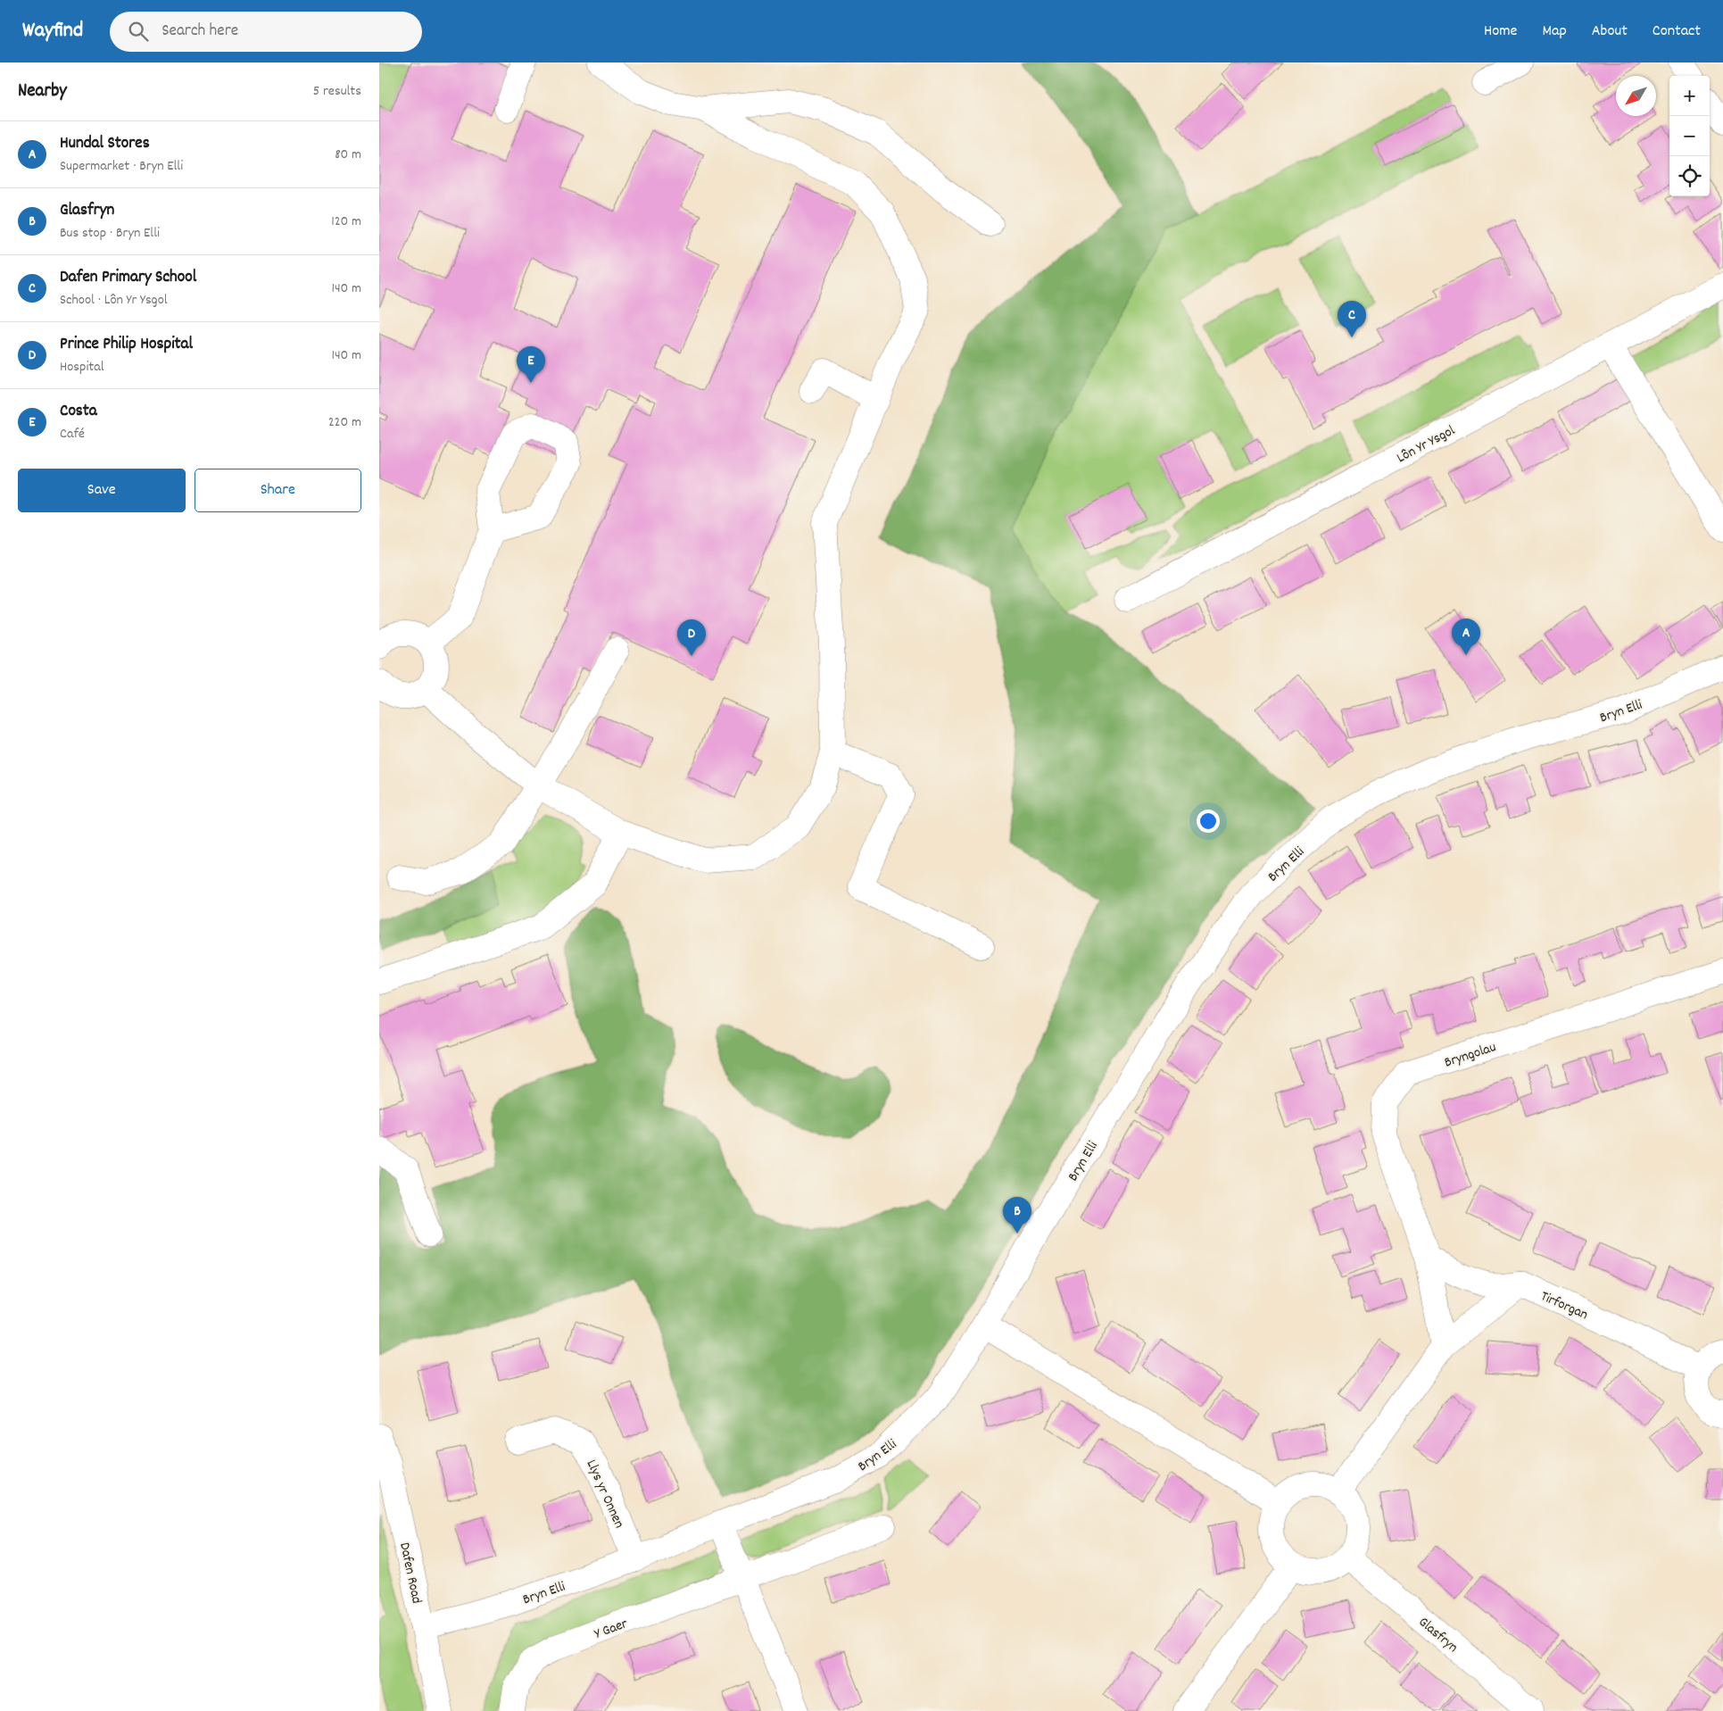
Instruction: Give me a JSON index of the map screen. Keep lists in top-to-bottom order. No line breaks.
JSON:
{"streets":{"street":["Lôn Yr Ysgol","Bryn Elli","Bryngolau","Tirforgan","Llys yr Onnen","Dafen Road","Y Gaer","Glasfryn"]},"crossings":[["Bryn Elli","Llys yr Onnen"],["Bryn Elli","Dafen Road"]],"north":"bottom left","page":{"header":"Wayfind","search":"Search here","nav":["Home","Map","About","Contact"],"heading":["Nearby","5 results"],"map_buttons":["+","−"],"list":[{"mark":"A","name":"Hundal Stores","note":"Supermarket · Bryn Elli","value":"80 m"},{"mark":"B","name":"Glasfryn","note":"Bus stop · Bryn Elli","value":"120 m"},{"mark":"C","name":"Dafen Primary School","note":"School · Lôn Yr Ysgol","value":"140 m"},{"mark":"D","name":"Prince Philip Hospital","note":"Hospital","value":"140 m"},{"mark":"E","name":"Costa","note":"Café","value":"220 m"}],"pins":["C","E","A","D","B"],"buttons":["Save","Share"]}}
